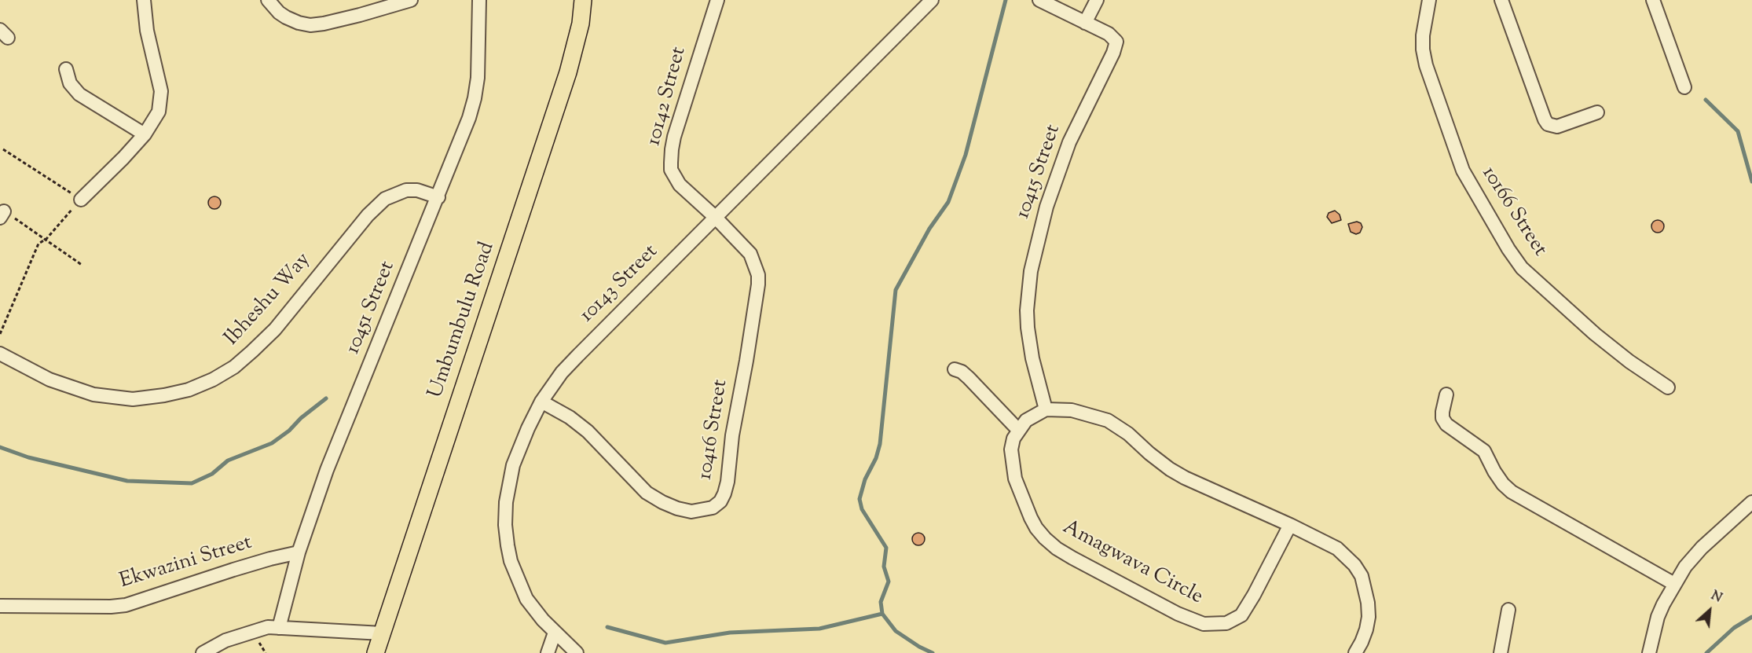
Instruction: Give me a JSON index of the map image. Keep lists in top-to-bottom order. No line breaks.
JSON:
{"streets":{"main road":["Umbumbulu Road"],"street":["10142 Street","10415 Street","10166 Street","10143 Street","Ibheshu Way","10451 Street","10416 Street","Ekwazini Street","Amagwava Circle"]},"crossings":[["10142 Street","10143 Street"],["10142 Street","10416 Street"],["10143 Street","10416 Street"],["Ibheshu Way","10451 Street"],["10451 Street","Ekwazini Street"]],"north":"top right"}
